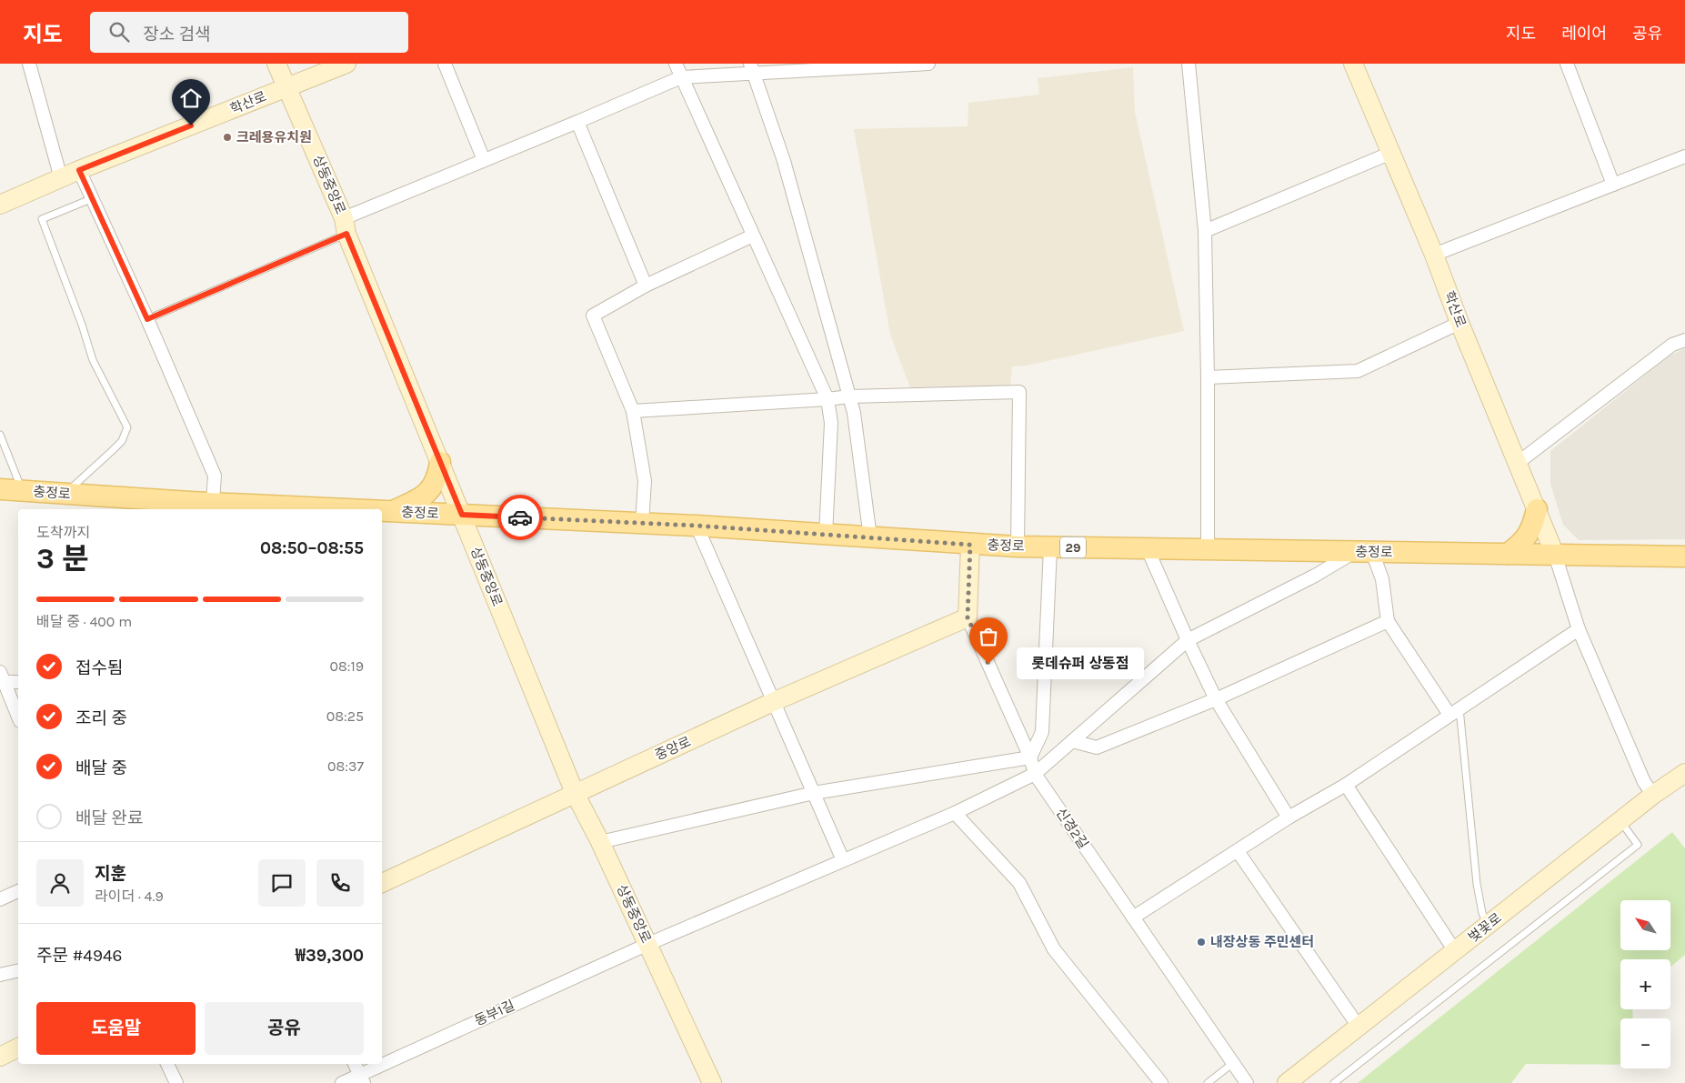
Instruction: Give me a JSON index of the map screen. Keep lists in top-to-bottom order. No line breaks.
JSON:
{"streets":{"main road":["충정로","29"],"street":["학산로","상동중앙로","중앙로","신경2길","벚꽃로","동부1길"]},"crossings":[["학산로","상동중앙로"],["학산로","충정로"],["상동중앙로","충정로"],["상동중앙로","중앙로"],["상동중앙로","동부1길"],["충정로","신경2길"],["충정로","동부1길"],["중앙로","신경2길"],["신경2길","동부1길"]],"places":["크레용유치원","롯데슈퍼 상동점","내장상동 주민센터"],"north":"top left","page":{"header":"지도","search":"장소 검색","nav":["지도","레이어","공유"],"heading":["3 분","도착까지","08:50–08:55"],"panel":["지훈","라이더 · 4.9","주문 #4946","₩39,300"],"bar":"배달 중 · 400 m","list":[["접수됨","08:19"],["조리 중","08:25"],["배달 중","08:37"],"배달 완료"],"bubble":"롯데슈퍼 상동점","map_buttons":["+","−"],"buttons":["도움말","공유"]}}
